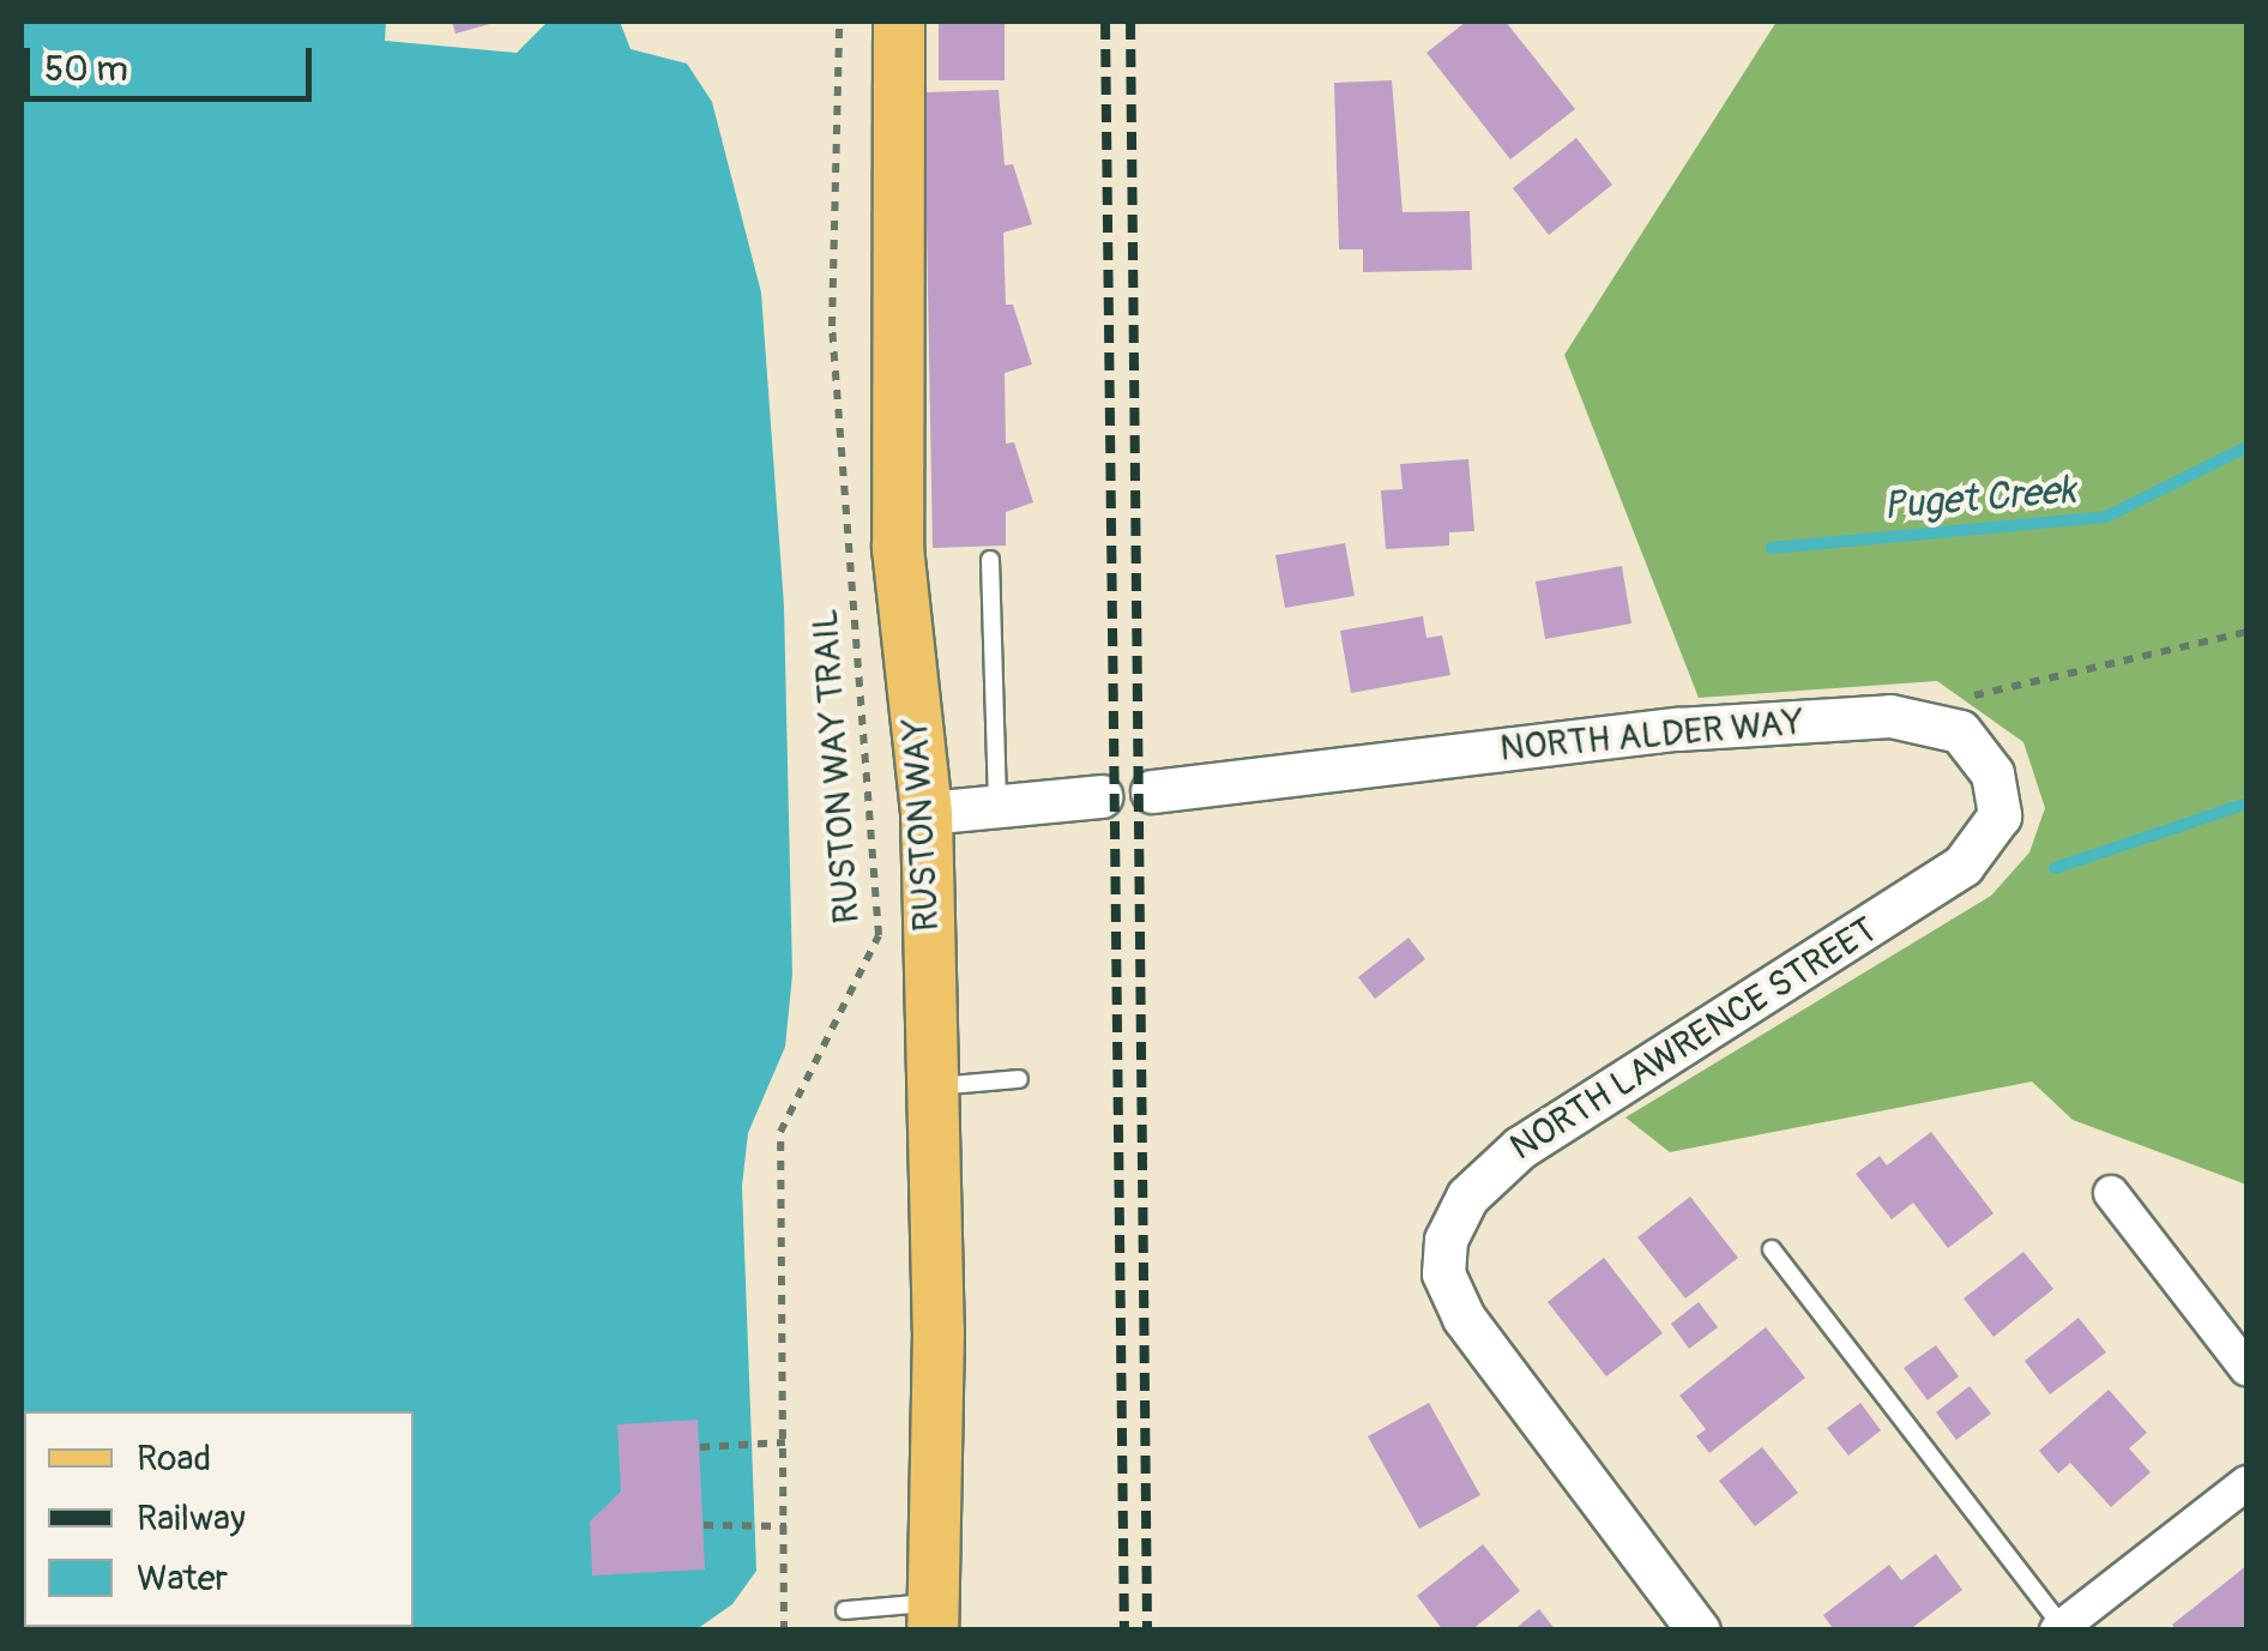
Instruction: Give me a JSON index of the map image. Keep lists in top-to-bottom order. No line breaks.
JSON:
{"streets":{"main road":["RUSTON WAY"],"street":["NORTH ALDER WAY","NORTH LAWRENCE STREET"],"path":["RUSTON WAY TRAIL"]},"crossings":[["NORTH ALDER WAY","NORTH LAWRENCE STREET"]],"water":["Puget Creek"],"legend":["Road","Railway","Water"],"scale_bar":"50 m"}
